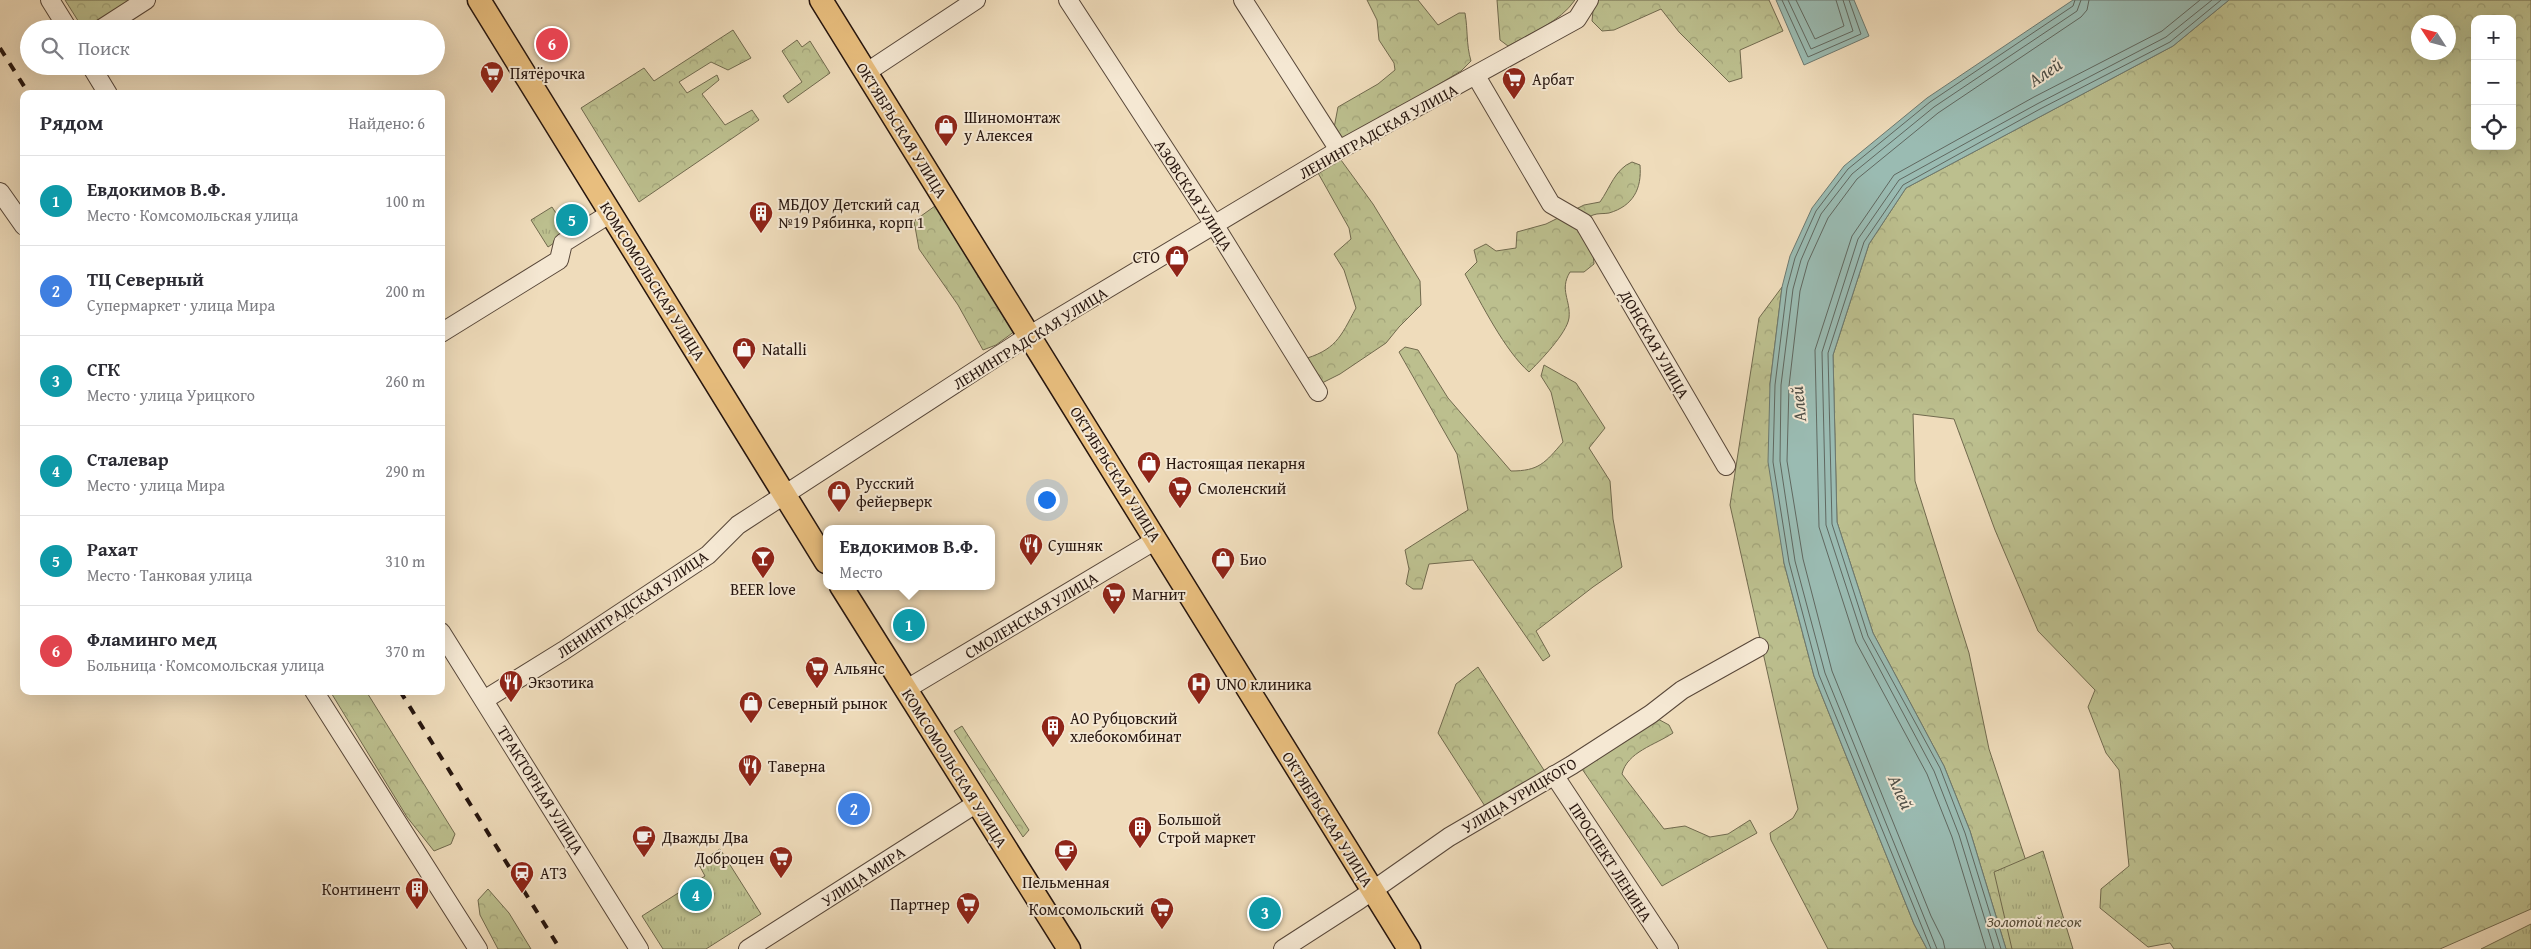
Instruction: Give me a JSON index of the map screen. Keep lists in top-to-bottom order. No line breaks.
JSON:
{"streets":{"main road":["ОКТЯБРЬСКАЯ УЛИЦА","КОМСОМОЛЬСКАЯ УЛИЦА"],"street":["ЛЕНИНГРАДСКАЯ УЛИЦА","АЗОВСКАЯ УЛИЦА","ДОНСКАЯ УЛИЦА","СМОЛЕНСКАЯ УЛИЦА","ТРАКТОРНАЯ УЛИЦА","УЛИЦА УРИЦКОГО","ПРОСПЕКТ ЛЕНИНА","УЛИЦА МИРА"]},"crossings":[["ОКТЯБРЬСКАЯ УЛИЦА","ЛЕНИНГРАДСКАЯ УЛИЦА"],["ОКТЯБРЬСКАЯ УЛИЦА","СМОЛЕНСКАЯ УЛИЦА"],["ОКТЯБРЬСКАЯ УЛИЦА","УЛИЦА УРИЦКОГО"],["ЛЕНИНГРАДСКАЯ УЛИЦА","АЗОВСКАЯ УЛИЦА"],["ЛЕНИНГРАДСКАЯ УЛИЦА","КОМСОМОЛЬСКАЯ УЛИЦА"],["ЛЕНИНГРАДСКАЯ УЛИЦА","ДОНСКАЯ УЛИЦА"],["ЛЕНИНГРАДСКАЯ УЛИЦА","ТРАКТОРНАЯ УЛИЦА"],["КОМСОМОЛЬСКАЯ УЛИЦА","СМОЛЕНСКАЯ УЛИЦА"],["КОМСОМОЛЬСКАЯ УЛИЦА","УЛИЦА МИРА"],["УЛИЦА УРИЦКОГО","ПРОСПЕКТ ЛЕНИНА"]],"water":["Алей"],"parks":["Золотой песок"],"places":{"supermarket":["Пятёрочка","Арбат","Смоленский","Магнит","Альянс","Доброцен","Партнер","Комсомольский"],"shop":["Шиномонтаж у Алексея","СТО","Natalli","Настоящая пекарня","Русский фейерверк","Био","Северный рынок"],"building":["МБДОУ Детский сад №19 Рябинка, корп 1","АО Рубцовский хлебокомбинат","Большой Строй маркет","Континент"],"restaurant":["Сушняк","Экзотика","Таверна"],"bar":["BEER love"],"hospital":["UNO клиника"],"cafe":["Дважды Два","Пельменная"],"station":["АТЗ"]},"north":"top left","page":{"map_buttons":["+","−"],"search":"Поиск","pins":["6","5","1","2","4","3"],"heading":["Рядом","Найдено: 6"],"list":[{"mark":"1","name":"Евдокимов В.Ф.","note":"Место · Комсомольская улица","value":"100 m"},{"mark":"2","name":"ТЦ Северный","note":"Супермаркет · улица Мира","value":"200 m"},{"mark":"3","name":"СГК","note":"Место · улица Урицкого","value":"260 m"},{"mark":"4","name":"Сталевар","note":"Место · улица Мира","value":"290 m"},{"mark":"5","name":"Рахат","note":"Место · Танковая улица","value":"310 m"},{"mark":"6","name":"Фламинго мед","note":"Больница · Комсомольская улица","value":"370 m"}],"popup":["Евдокимов В.Ф.","Место"]}}
